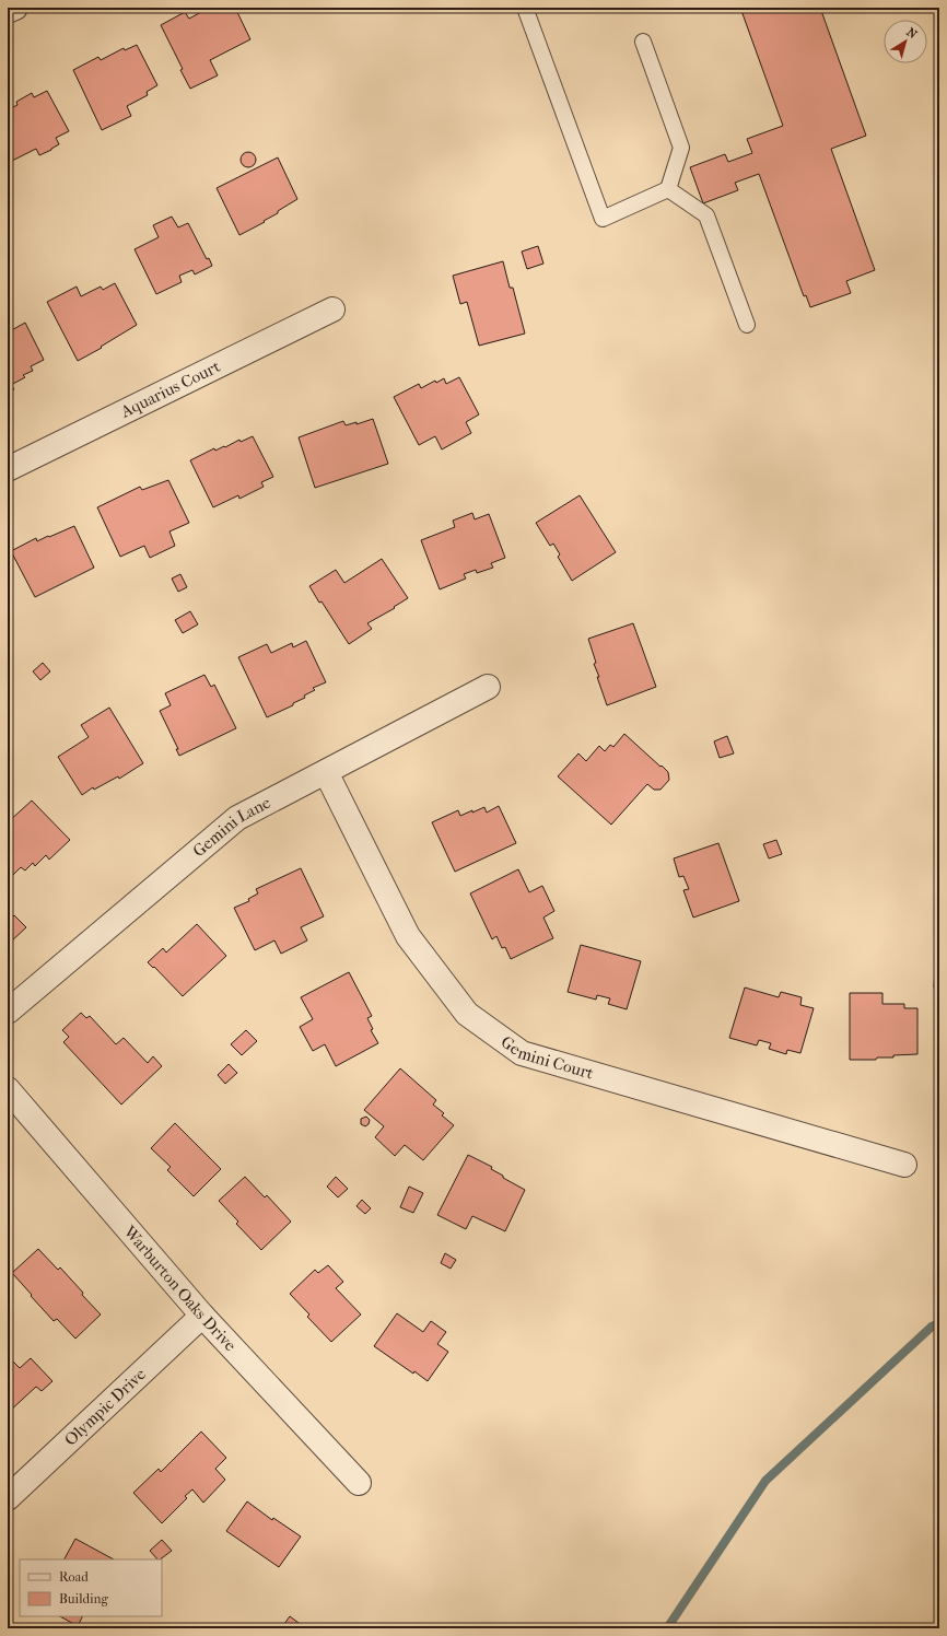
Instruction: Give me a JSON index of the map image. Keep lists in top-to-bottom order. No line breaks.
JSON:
{"streets":{"street":["Aquarius Court","Gemini Lane","Gemini Court","Warburton Oaks Drive","Olympic Drive"]},"crossings":[["Gemini Lane","Gemini Court"],["Warburton Oaks Drive","Olympic Drive"]],"legend":["Road","Building"],"north":"top right"}
